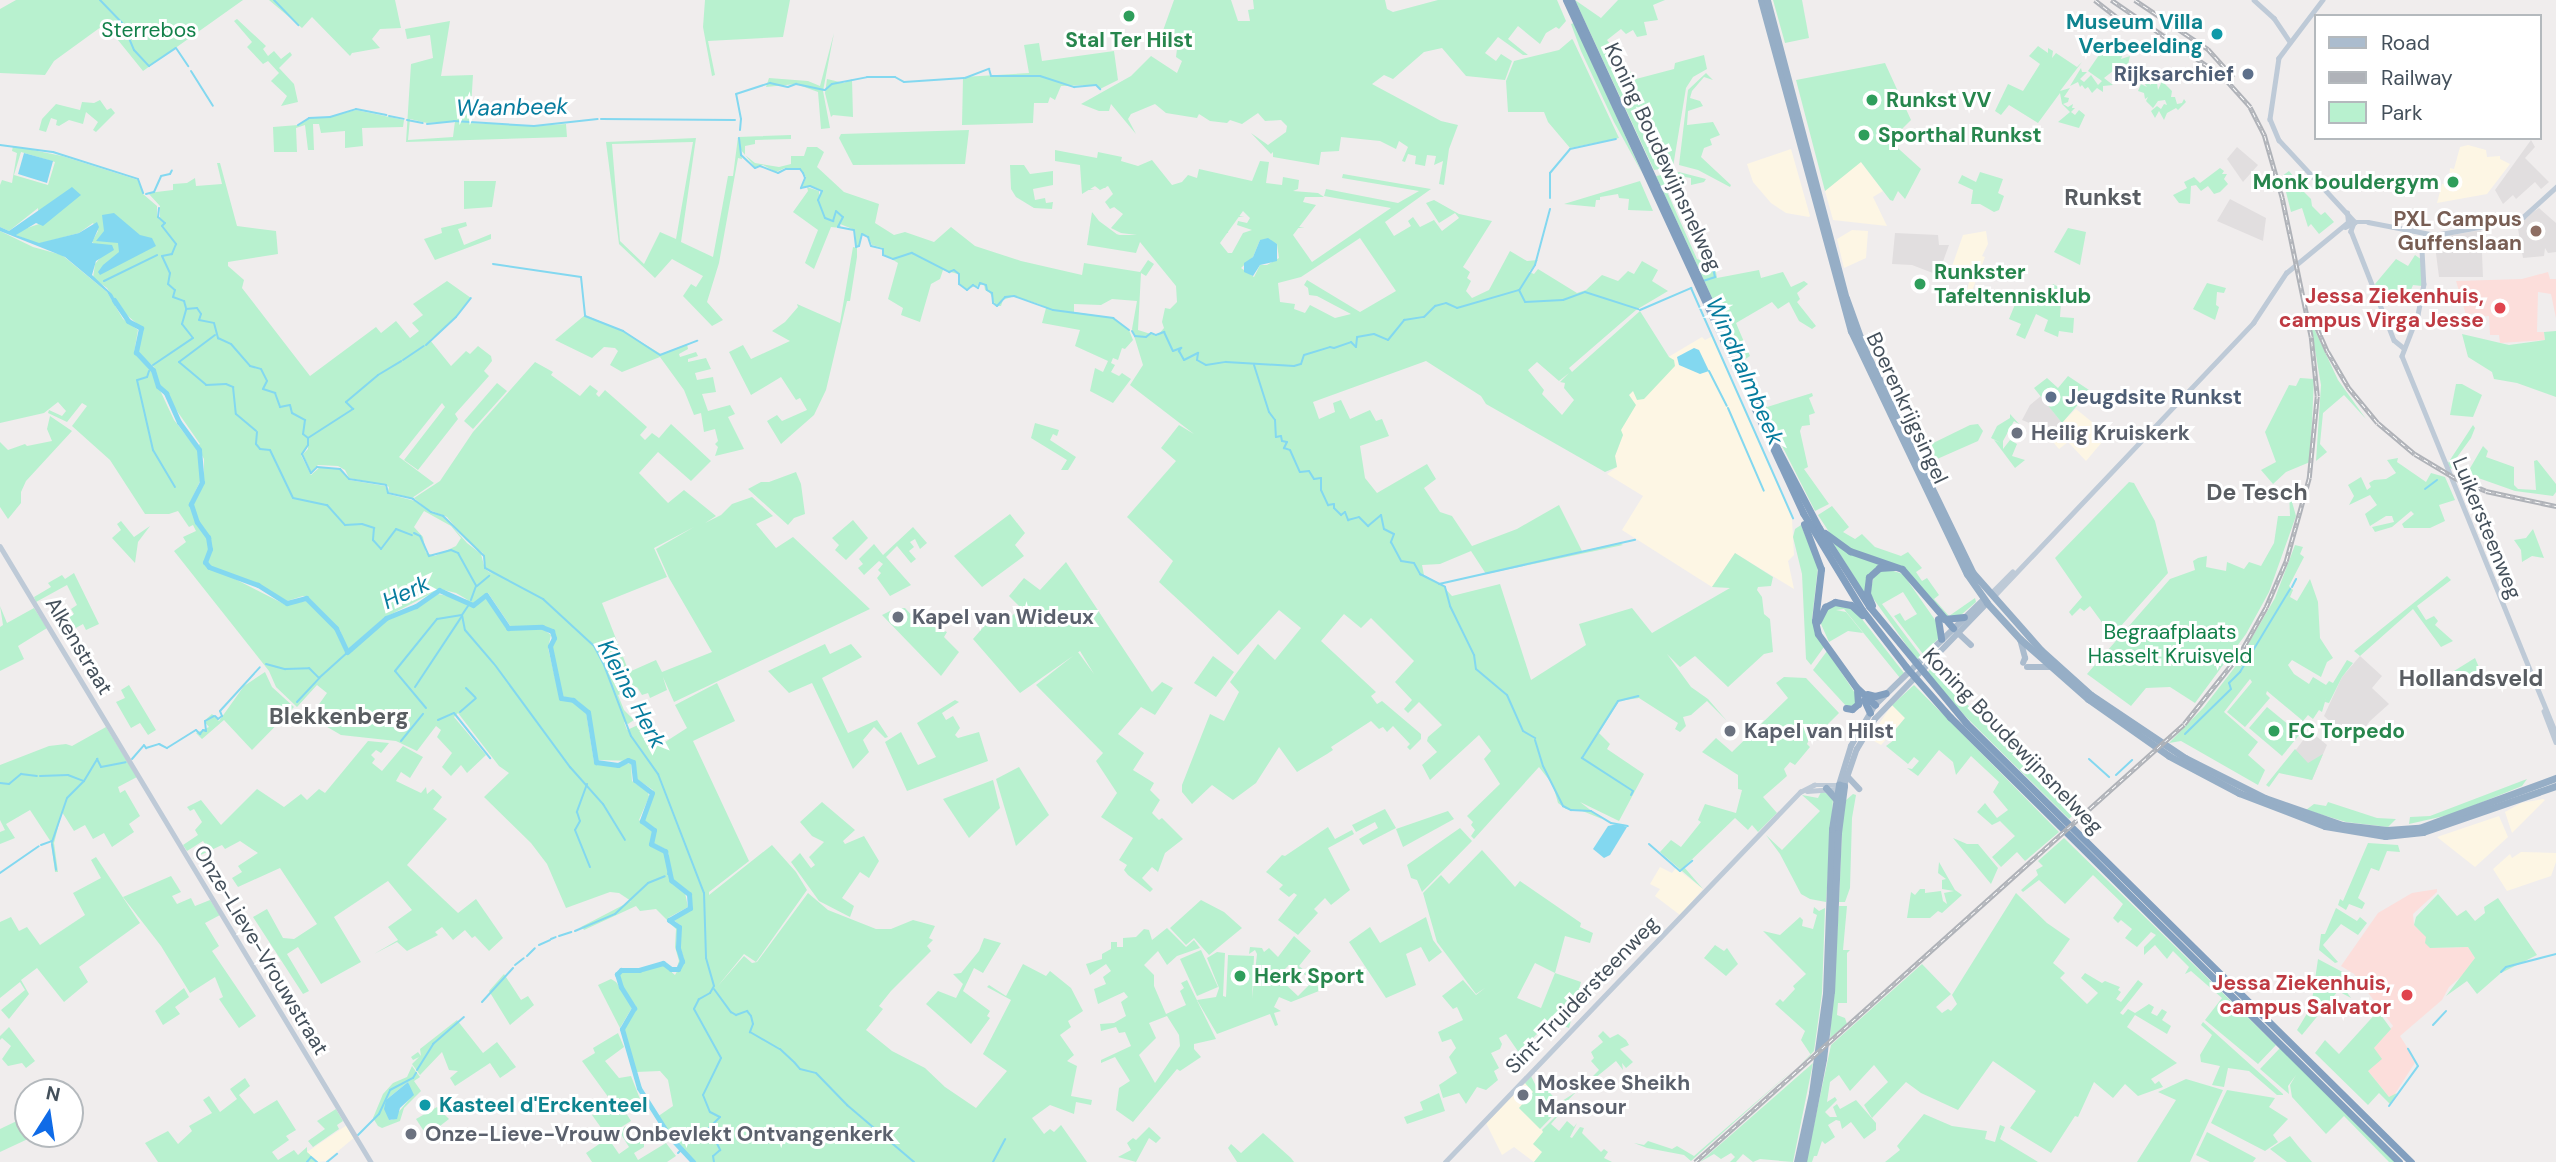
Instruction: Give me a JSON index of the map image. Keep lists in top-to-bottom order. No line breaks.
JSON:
{"streets":{"highway":["Koning Boudewijnsnelweg","Boerenkrijgsingel"],"main road":["Luikersteenweg","Alkenstraat","Onze-Lieve-Vrouwstraat","Sint-Truidersteenweg"]},"crossings":[["Alkenstraat","Onze-Lieve-Vrouwstraat"]],"districts":["Runkst","De Tesch","Hollandsveld","Blekkenberg"],"water":["Waanbeek","Windhalmbeek","Herk","Kleine Herk"],"parks":["Sterrebos","Begraafplaats Hasselt Kruisveld"],"places":["Stal Ter Hilst","Museum Villa Verbeelding","Rijksarchief","Runkst VV","Sporthal Runkst","Monk bouldergym","PXL Campus Guffenslaan","Runkster Tafeltennisklub","Jessa Ziekenhuis, campus Virga Jesse","Jeugdsite Runkst","Heilig Kruiskerk","Kapel van Wideux","Kapel van Hilst","FC Torpedo","Herk Sport","Jessa Ziekenhuis, campus Salvator","Moskee Sheikh Mansour","Kasteel d'Erckenteel","Onze-Lieve-Vrouw Onbevlekt Ontvangenkerk"],"legend":["Road","Railway","Park"],"north":"top"}
